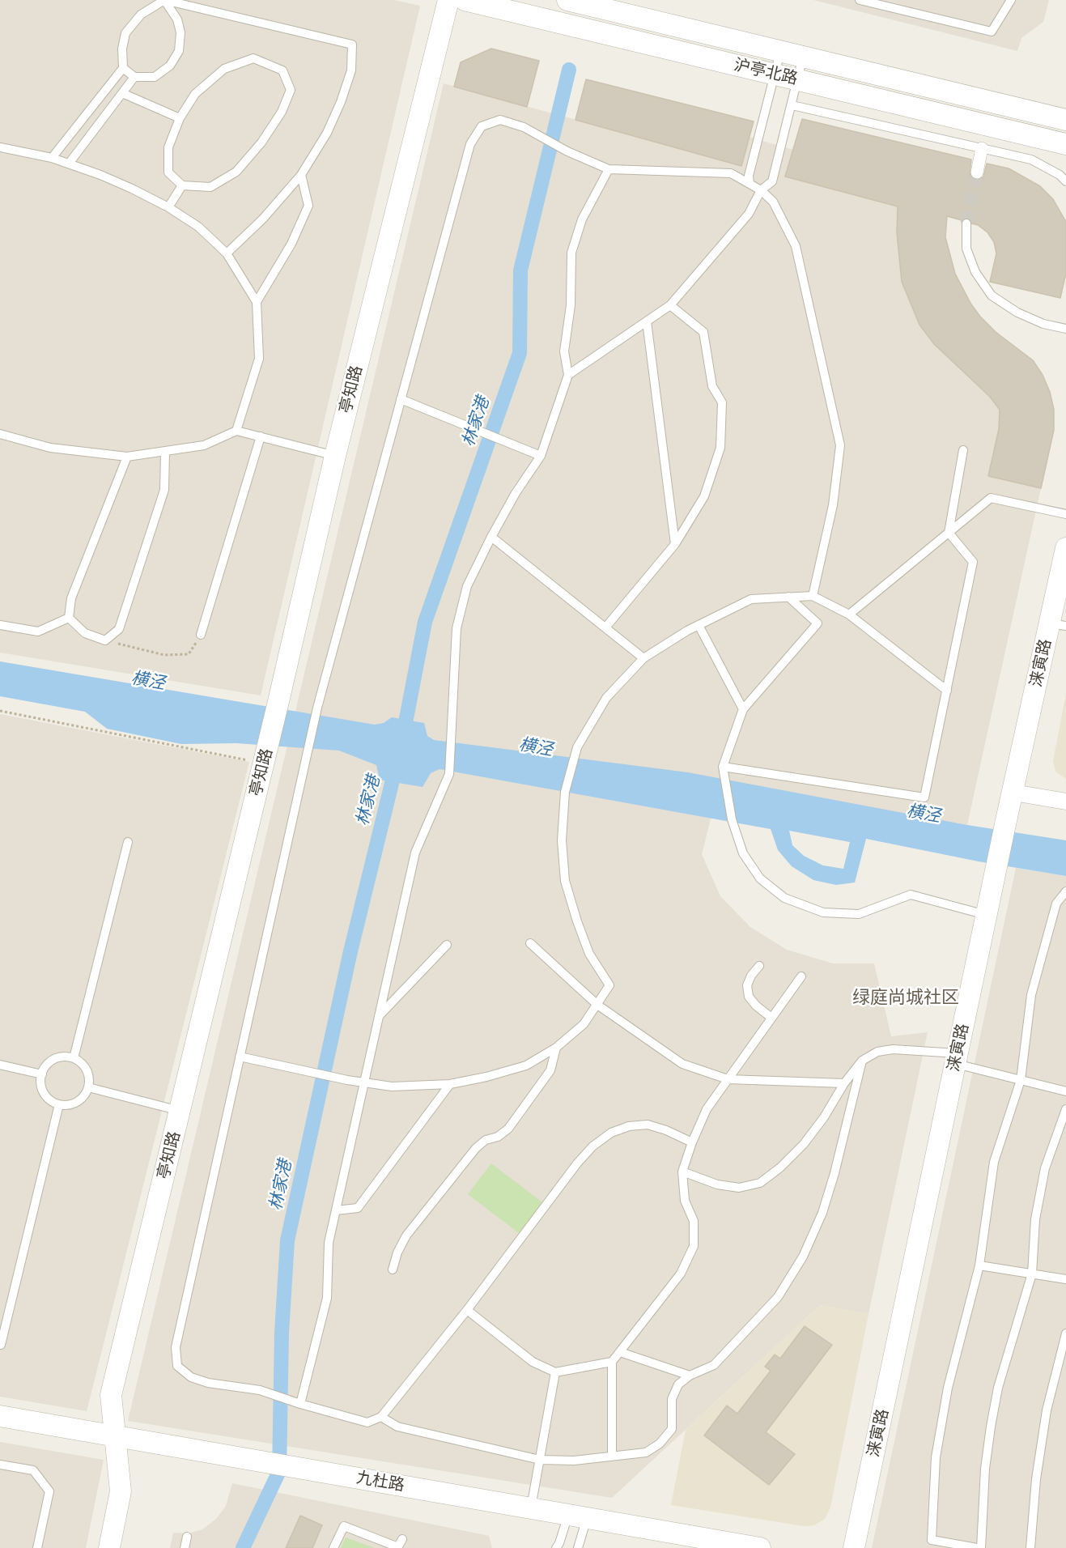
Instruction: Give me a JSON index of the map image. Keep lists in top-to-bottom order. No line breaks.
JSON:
{"streets":{"street":["沪亭北路","亭知路","涞寅路","九杜路"]},"crossings":[["亭知路","九杜路"]],"districts":["绿庭尚城社区"],"water":["林家港","横泾"]}
